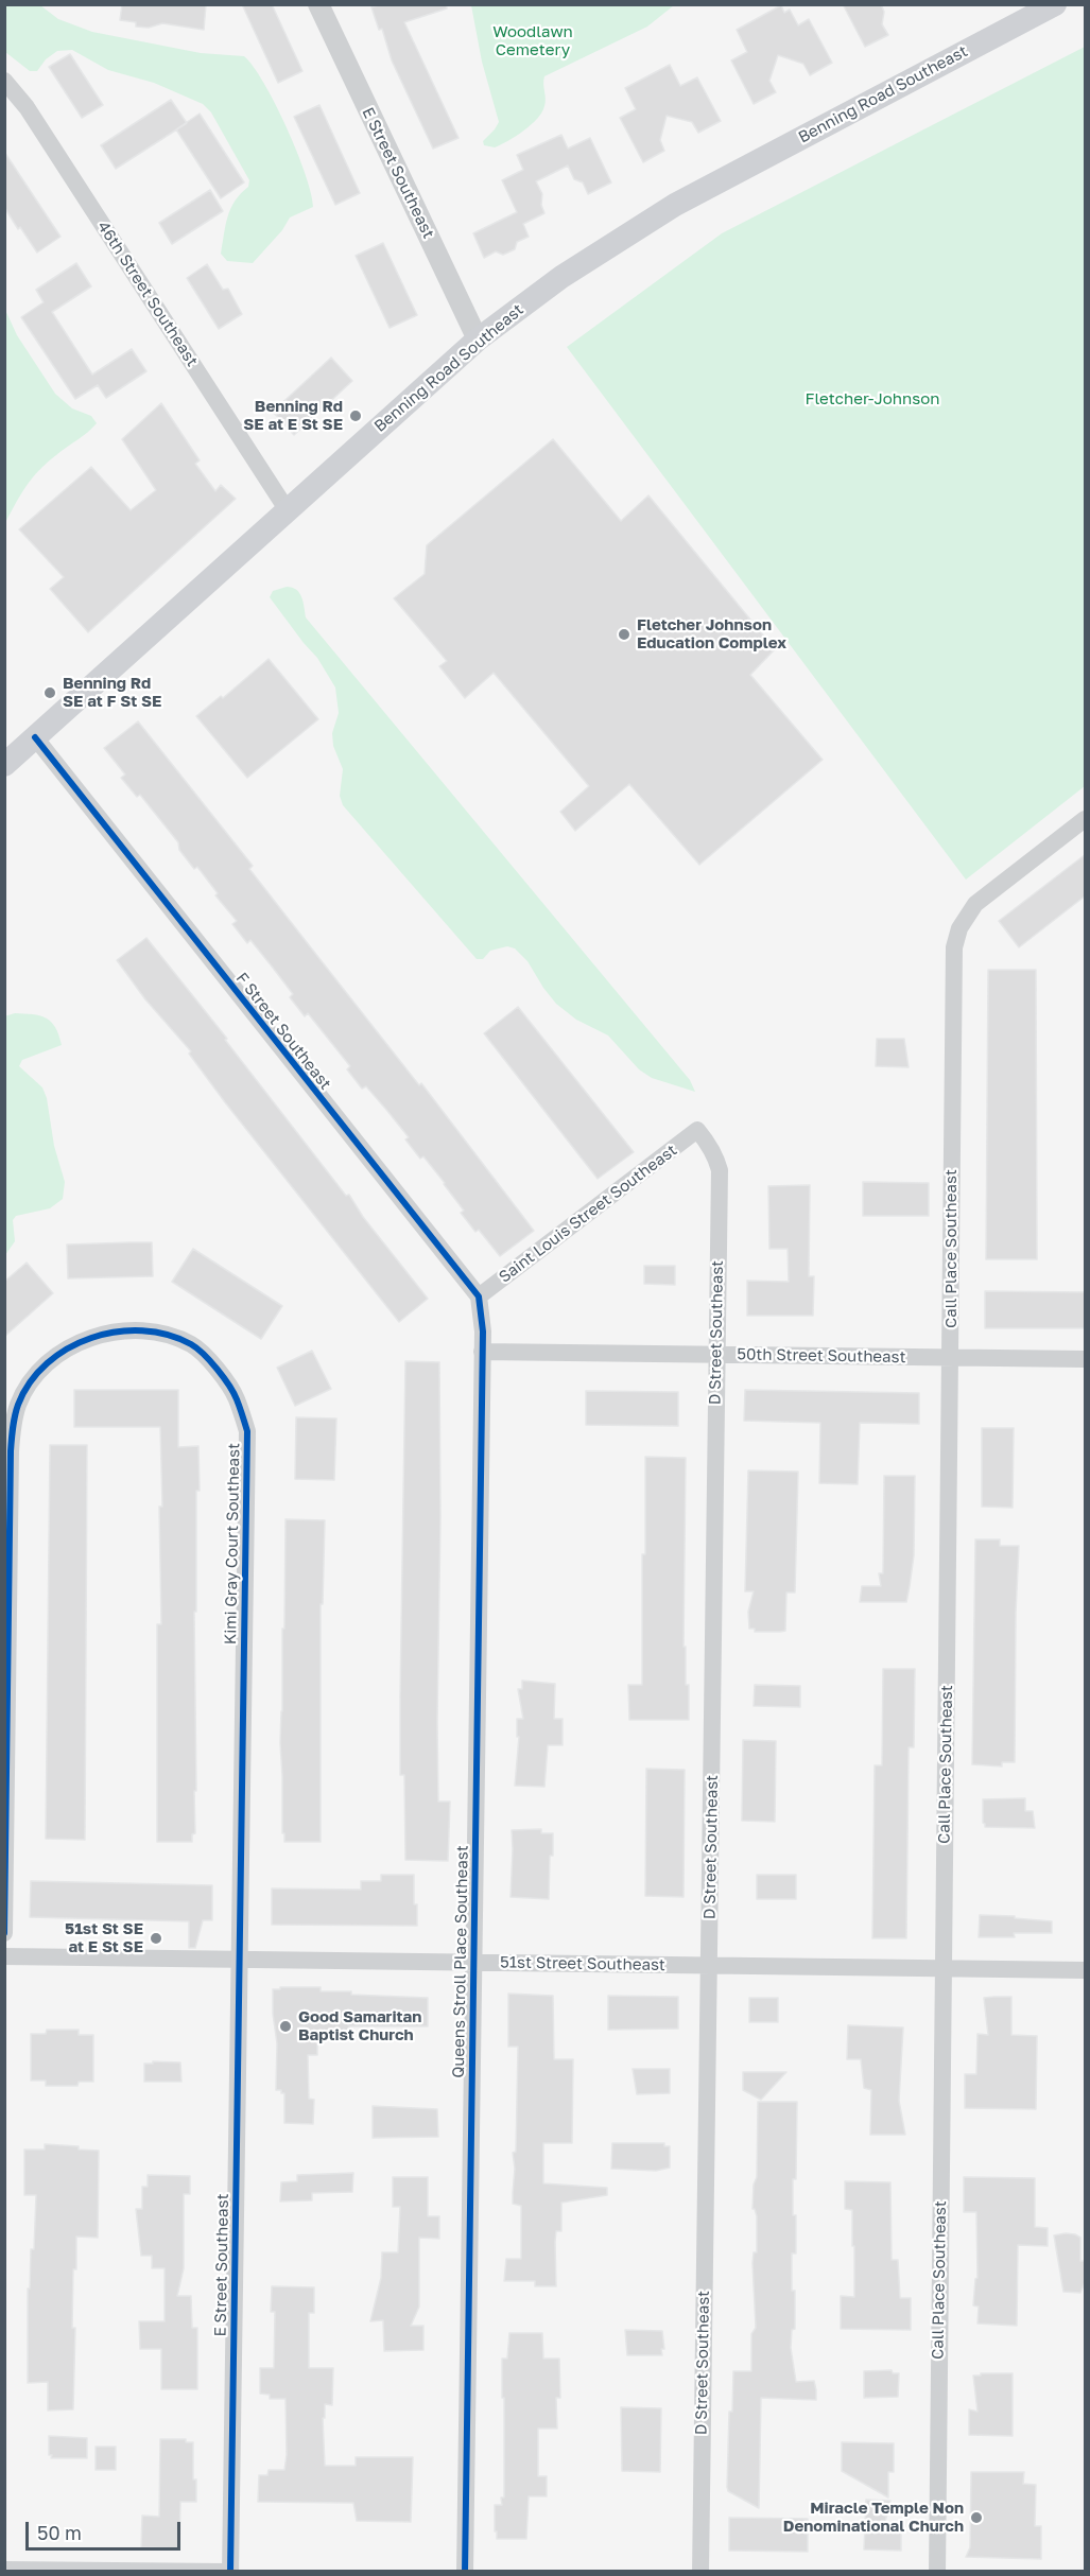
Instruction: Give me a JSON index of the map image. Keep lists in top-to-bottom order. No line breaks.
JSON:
{"streets":{"main road":["Benning Road Southeast"],"street":["E Street Southeast","46th Street Southeast","F Street Southeast","Saint Louis Street Southeast","Call Place Southeast","D Street Southeast","50th Street Southeast","Kimi Gray Court Southeast","Queens Stroll Place Southeast","51st Street Southeast"]},"crossings":[["Benning Road Southeast","E Street Southeast"],["Benning Road Southeast","46th Street Southeast"],["Benning Road Southeast","F Street Southeast"],["E Street Southeast","Kimi Gray Court Southeast"],["E Street Southeast","51st Street Southeast"],["F Street Southeast","Saint Louis Street Southeast"],["Saint Louis Street Southeast","D Street Southeast"],["Call Place Southeast","50th Street Southeast"],["Call Place Southeast","51st Street Southeast"],["D Street Southeast","50th Street Southeast"],["D Street Southeast","51st Street Southeast"],["50th Street Southeast","Queens Stroll Place Southeast"],["Kimi Gray Court Southeast","51st Street Southeast"],["Queens Stroll Place Southeast","51st Street Southeast"]],"parks":["Woodlawn Cemetery","Fletcher-Johnson"],"places":["Benning Rd SE at E St SE","Fletcher Johnson Education Complex","Benning Rd SE at F St SE","51st St SE at E St SE","Good Samaritan Baptist Church","Miracle Temple Non Denominational Church"],"scale_bar":"50 m"}
